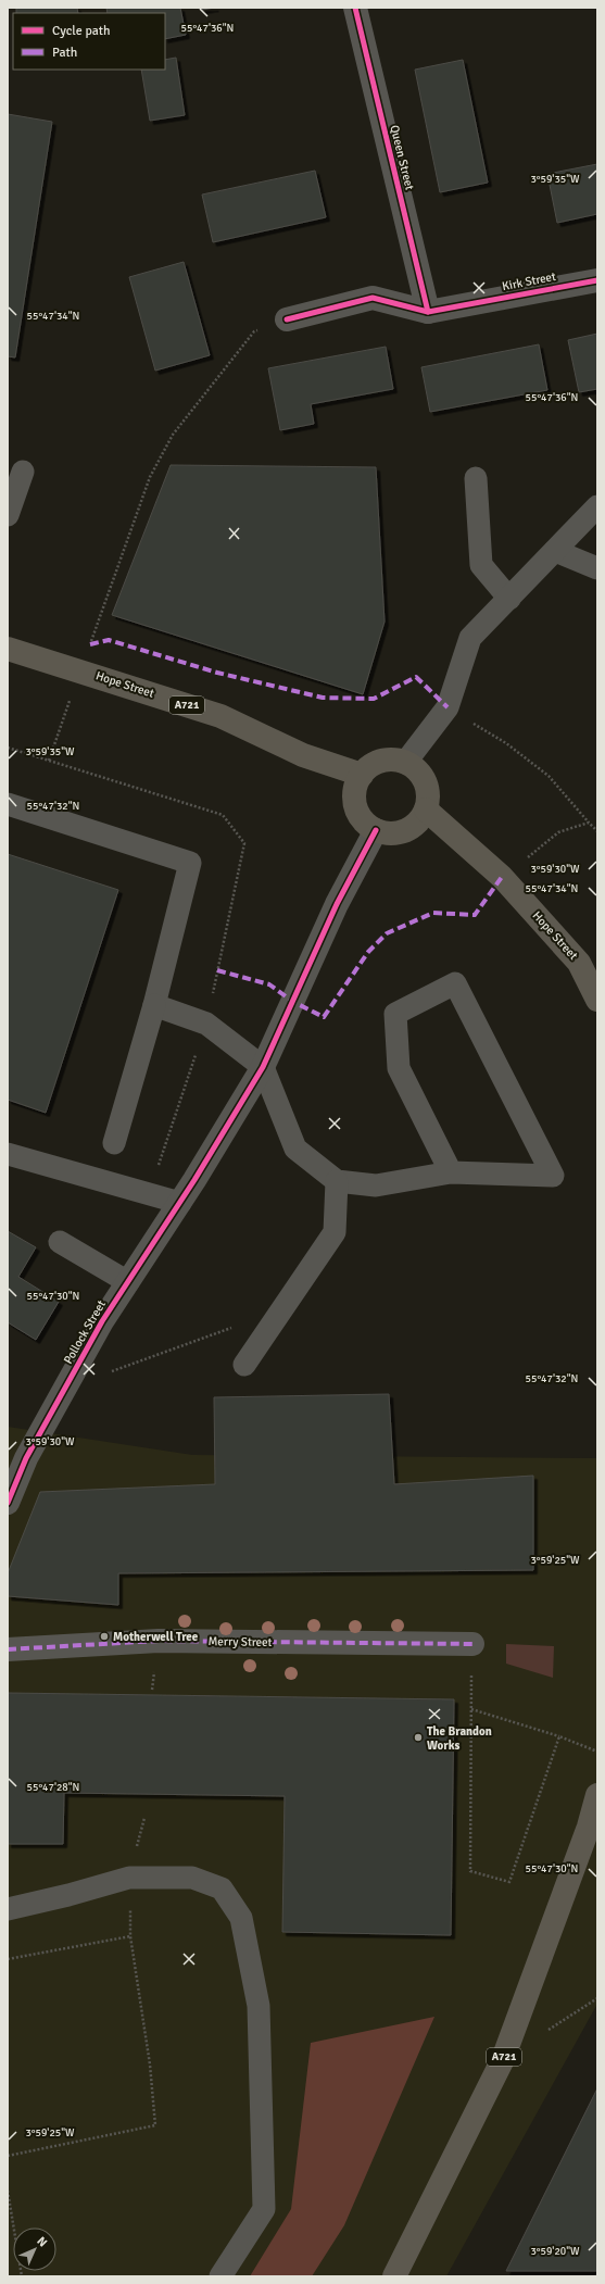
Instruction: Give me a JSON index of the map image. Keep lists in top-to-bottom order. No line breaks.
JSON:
{"streets":{"main road":["Hope Street","A721"],"street":["Queen Street","Kirk Street","Pollock Street","Merry Street"]},"crossings":[["Queen Street","Kirk Street"],["Hope Street","Pollock Street"]],"places":["Motherwell Tree","The Brandon Works"],"legend":["Cycle path","Path"],"north":"top right","coordinates":["55°47'36\"N","3°59'35\"W","55°47'34\"N","55°47'32\"N","3°59'30\"W","55°47'30\"N","3°59'25\"W","55°47'28\"N","3°59'20\"W"]}
